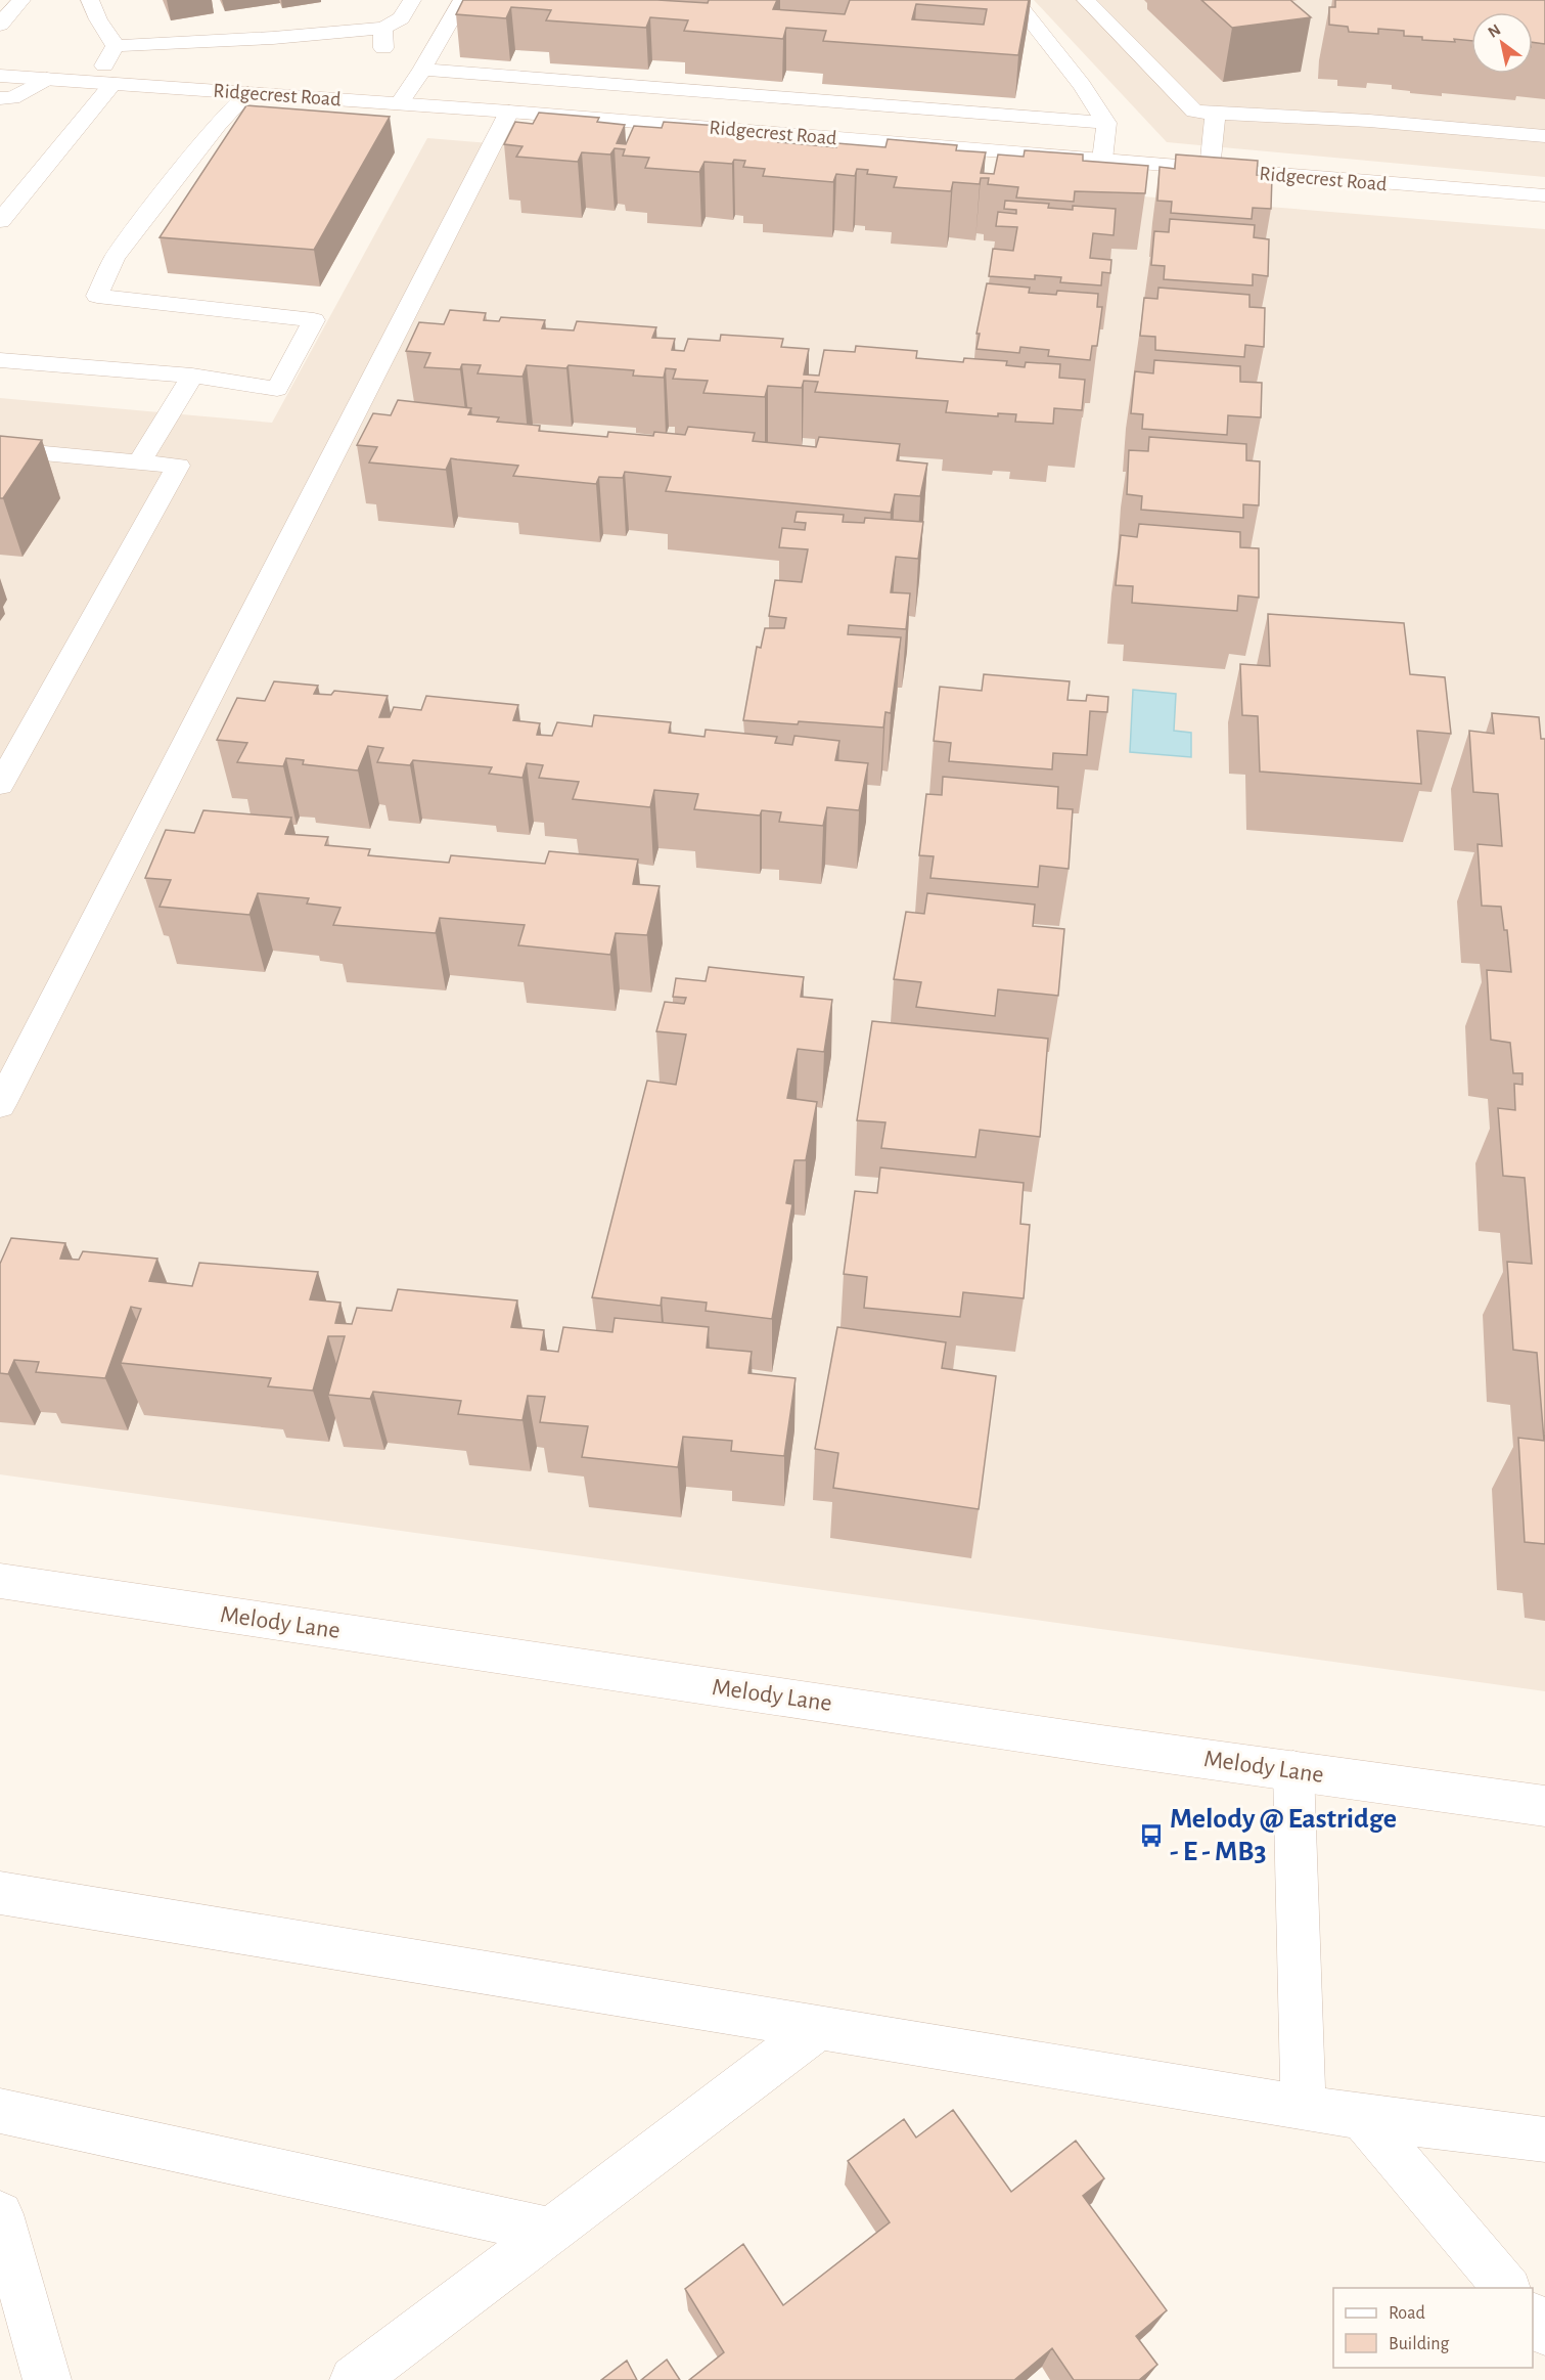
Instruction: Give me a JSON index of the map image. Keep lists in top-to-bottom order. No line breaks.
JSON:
{"streets":{"street":["Ridgecrest Road","Melody Lane"]},"places":{"bus stop":["Melody @ Eastridge - E - MB3"]},"legend":["Road","Building"],"north":"top left"}
